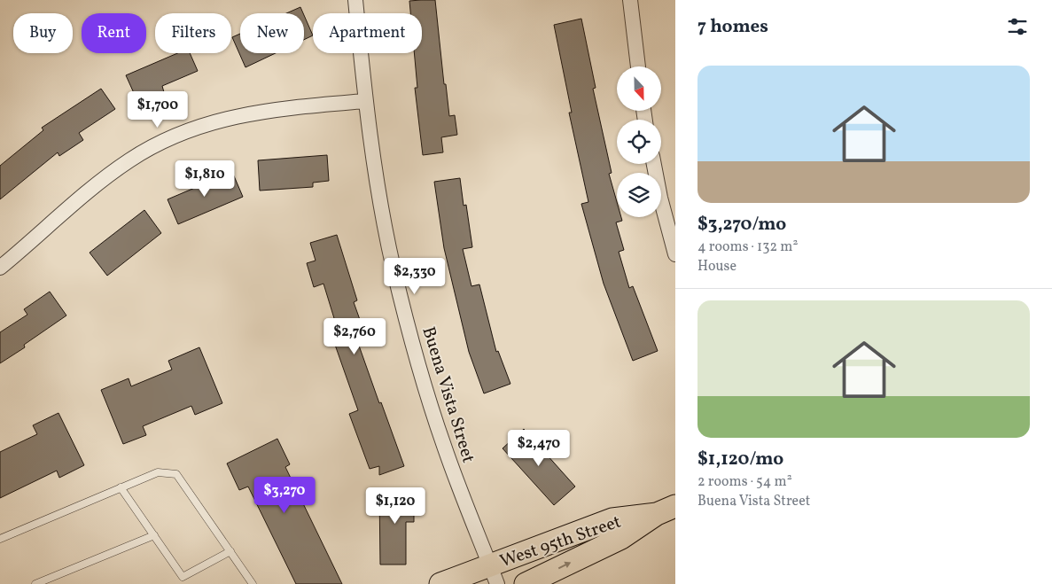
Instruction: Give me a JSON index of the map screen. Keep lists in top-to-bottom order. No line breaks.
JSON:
{"streets":{"main road":["West 95th Street"],"street":["Buena Vista Street"]},"crossings":[["Buena Vista Street","West 95th Street"]],"north":"bottom","page":{"heading":"7 homes","chip":["Buy","Rent","Filters","New","Apartment"],"list":[{"name":"$3,270/mo","note":"4 rooms · 132 m² · House"},{"name":"$1,120/mo","note":"2 rooms · 54 m² · Buena Vista Street"}],"price":["$1,700","$1,810","$2,330","$2,760","$2,470","$3,270","$1,120"]}}
